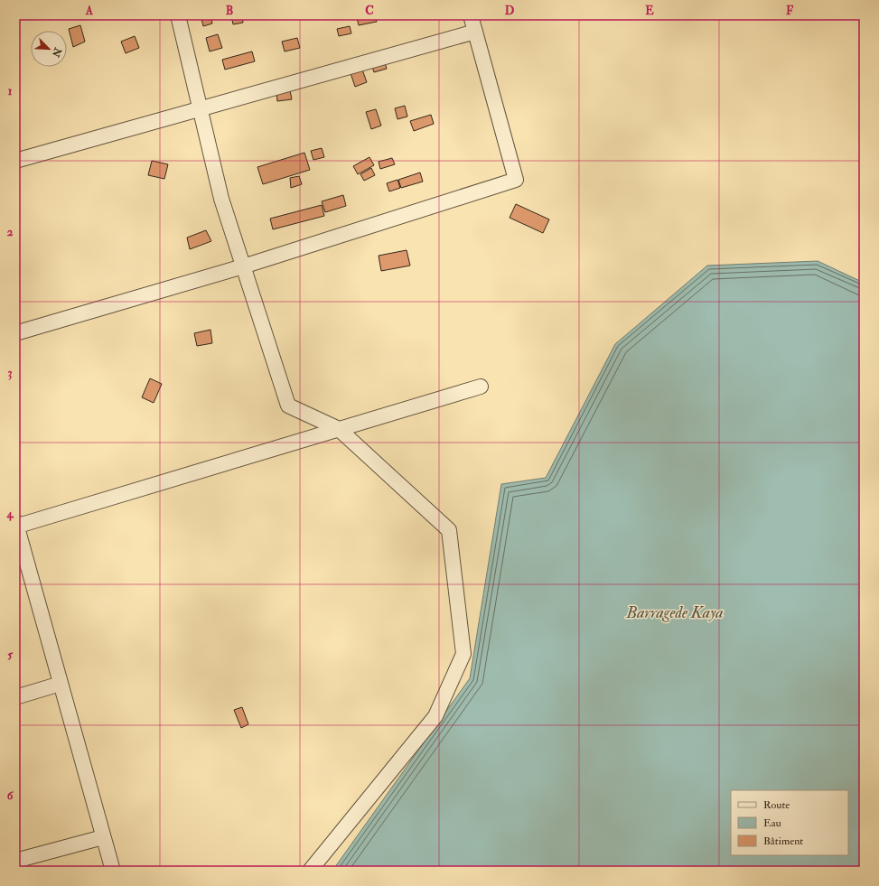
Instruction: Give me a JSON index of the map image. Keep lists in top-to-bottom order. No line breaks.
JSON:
{"water":["Barragede Kaya"],"legend":["Route","Eau","Bâtiment"],"north":"bottom right","grid":{"columns":["A","B","C","D","E","F"],"rows":["1","2","3","4","5","6"]}}
